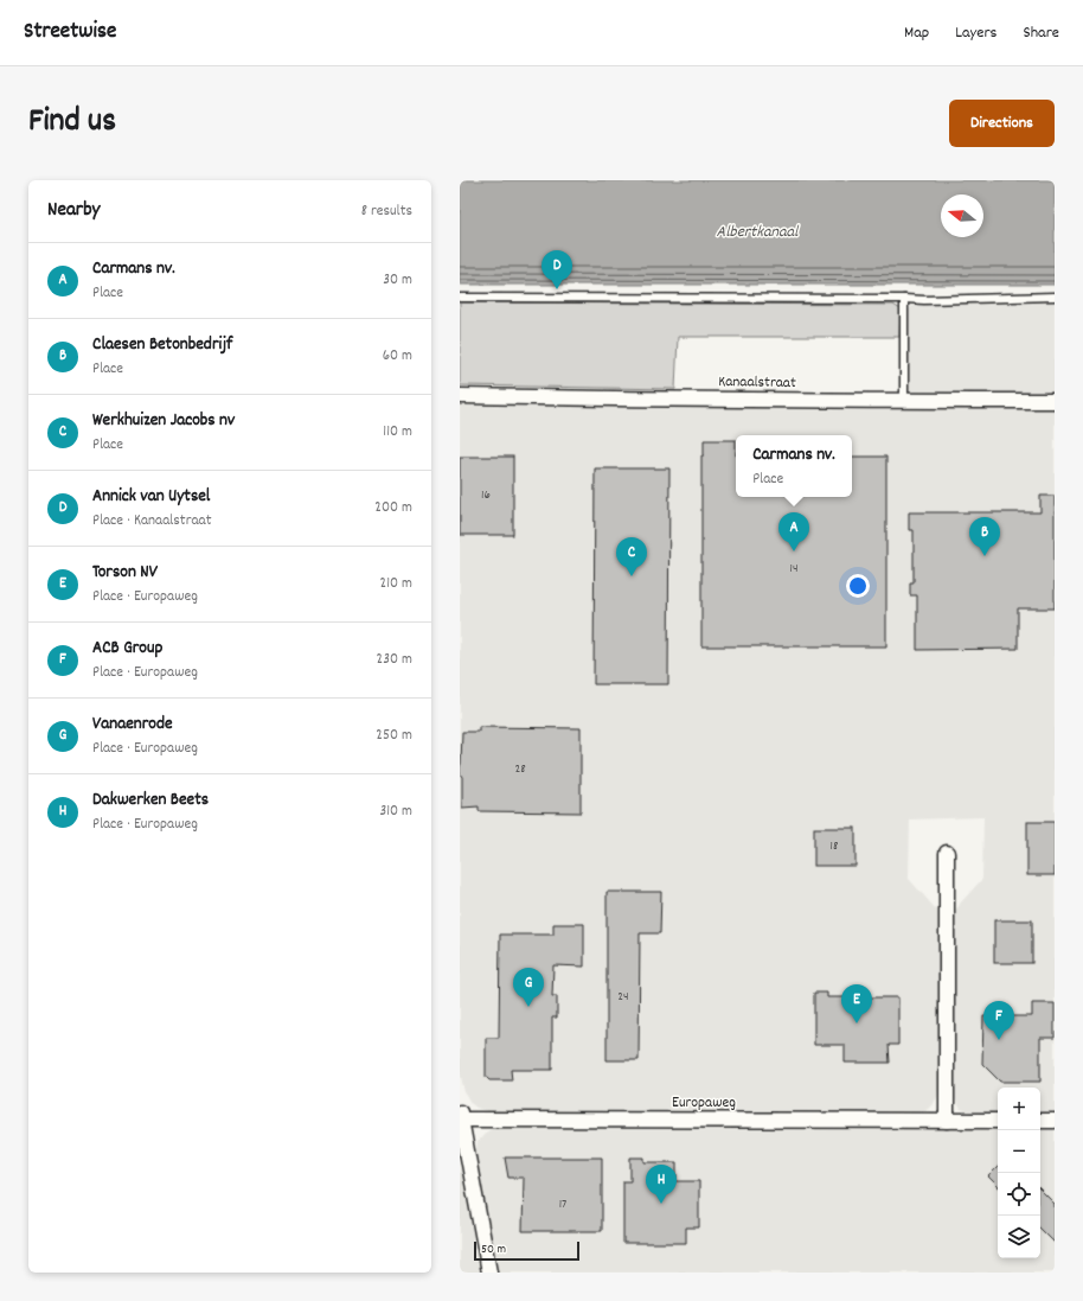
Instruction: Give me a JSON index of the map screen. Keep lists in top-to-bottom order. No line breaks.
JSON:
{"streets":{"street":["Kanaalstraat","Europaweg"]},"water":["Albertkanaal"],"house_numbers":["16","14","28","18","24","17"],"scale_bar":"50 m","north":"left","page":{"header":"Streetwise","nav":["Map","Layers","Share"],"title":"Find us","buttons":"Directions","heading":["Nearby","8 results"],"list":[{"mark":"A","name":"Carmans nv.","note":"Place","value":"30 m"},{"mark":"B","name":"Claesen Betonbedrijf","note":"Place","value":"60 m"},{"mark":"C","name":"Werkhuizen Jacobs nv","note":"Place","value":"110 m"},{"mark":"D","name":"Annick van Uytsel","note":"Place · Kanaalstraat","value":"200 m"},{"mark":"E","name":"Torson NV","note":"Place · Europaweg","value":"210 m"},{"mark":"F","name":"ACB Group","note":"Place · Europaweg","value":"230 m"},{"mark":"G","name":"Vanaenrode","note":"Place · Europaweg","value":"250 m"},{"mark":"H","name":"Dakwerken Beets","note":"Place · Europaweg","value":"310 m"}],"pins":["D","A","B","C","G","E","F","H"],"popup":["Carmans nv.","Place"],"map_buttons":["+","−"],"scale":"50 m"}}
